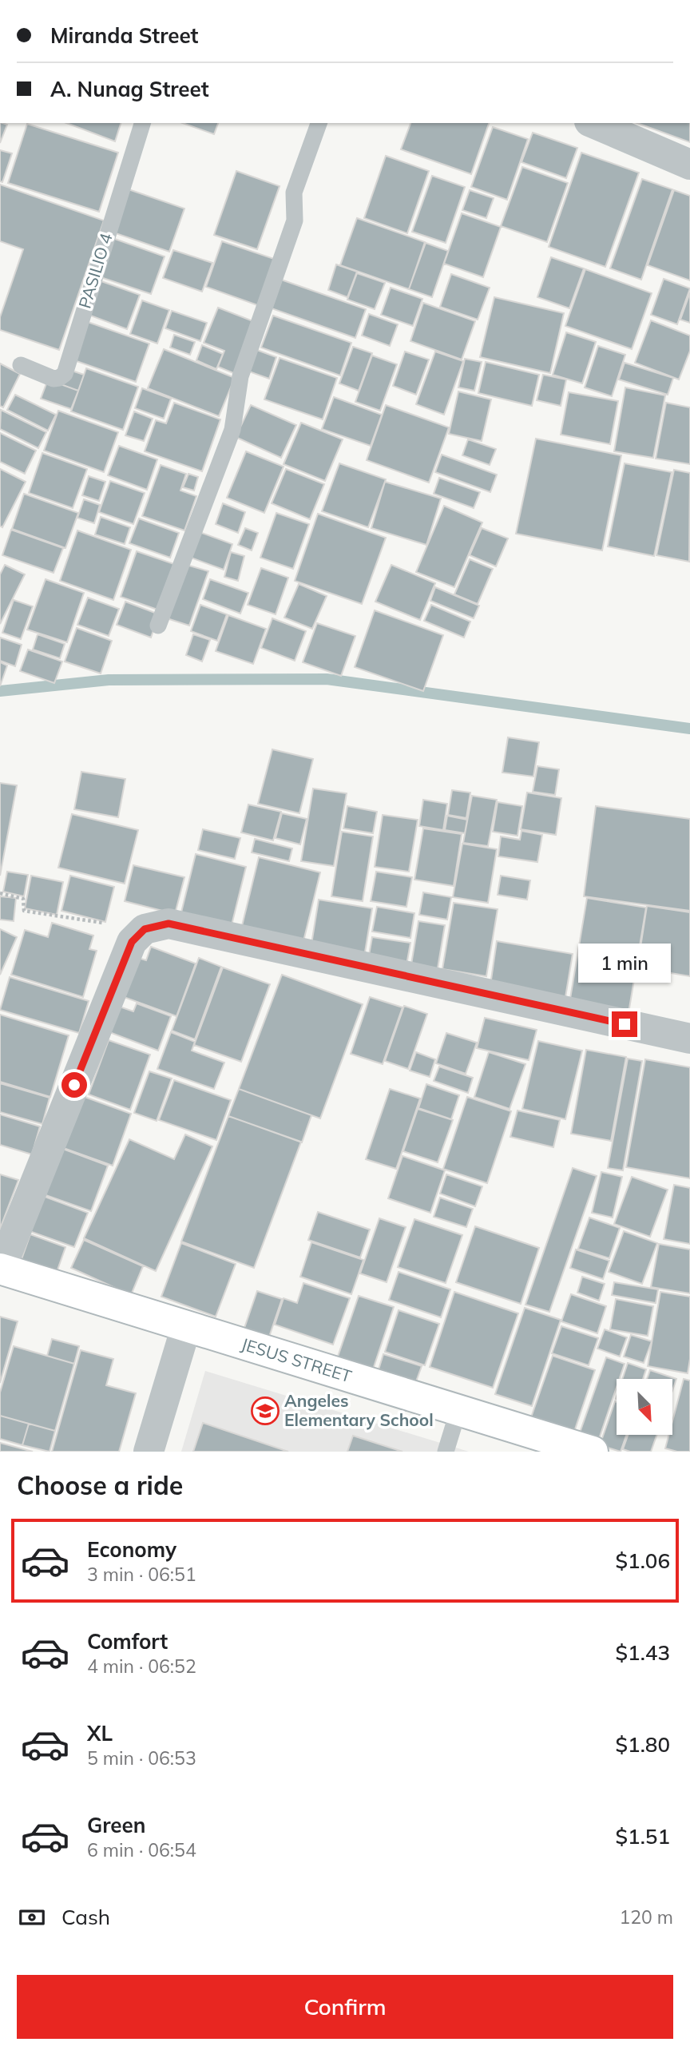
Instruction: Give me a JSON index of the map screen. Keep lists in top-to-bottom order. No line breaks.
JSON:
{"streets":{"street":["JESUS STREET"],"lane":["PASILIO 4"]},"places":{"school or university":["Angeles Elementary School"]},"north":"bottom right","page":{"banner":["Miranda Street","A. Nunag Street"],"bubble":"1 min","heading":"Choose a ride","list":[{"name":"Economy","note":"3 min · 06:51","value":"$1.06"},{"name":"Comfort","note":"4 min · 06:52","value":"$1.43"},{"name":"XL","note":"5 min · 06:53","value":"$1.80"},{"name":"Green","note":"6 min · 06:54","value":"$1.51"}],"pay":["Cash","120 m"],"buttons":"Confirm"}}
